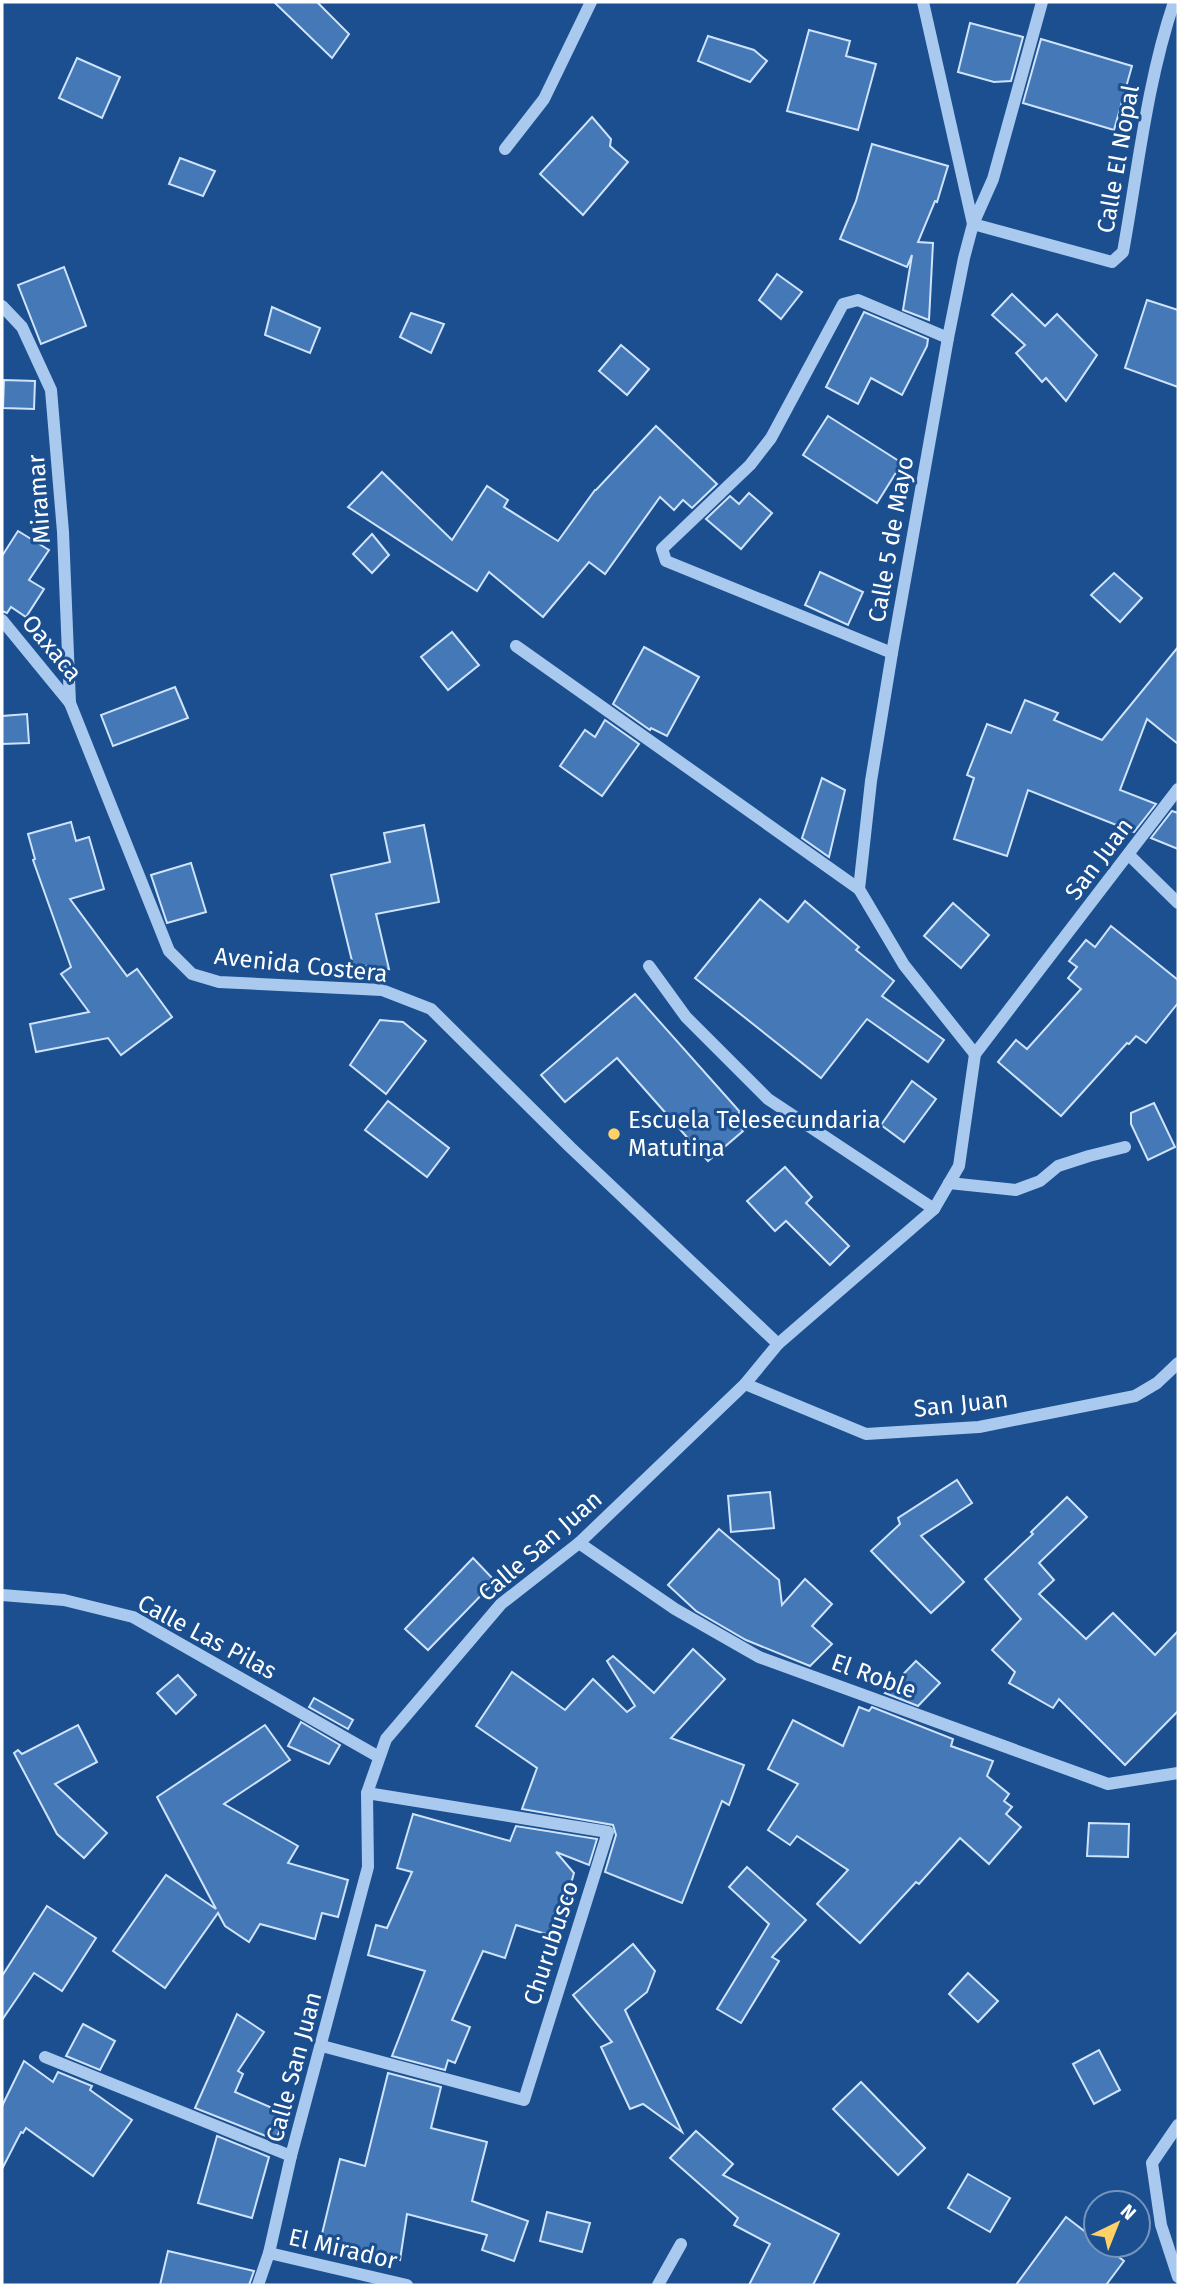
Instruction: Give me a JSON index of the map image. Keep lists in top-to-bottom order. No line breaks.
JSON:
{"streets":{"street":["Calle El Nopal","Miramar","Calle 5 de Mayo","Oaxaca","San Juan","Avenida Costera","Calle San Juan","Calle Las Pilas","El Roble","Churubusco","El Mirador"]},"crossings":[["Calle El Nopal","Calle 5 de Mayo"],["Miramar","Oaxaca"],["Miramar","Avenida Costera"],["Oaxaca","Avenida Costera"],["San Juan","Calle San Juan"],["Avenida Costera","Calle San Juan"],["Calle San Juan","Calle Las Pilas"],["Calle San Juan","El Roble"],["Calle San Juan","Churubusco"],["Calle San Juan","El Mirador"]],"places":["Escuela Telesecundaria Matutina"],"north":"top right"}
